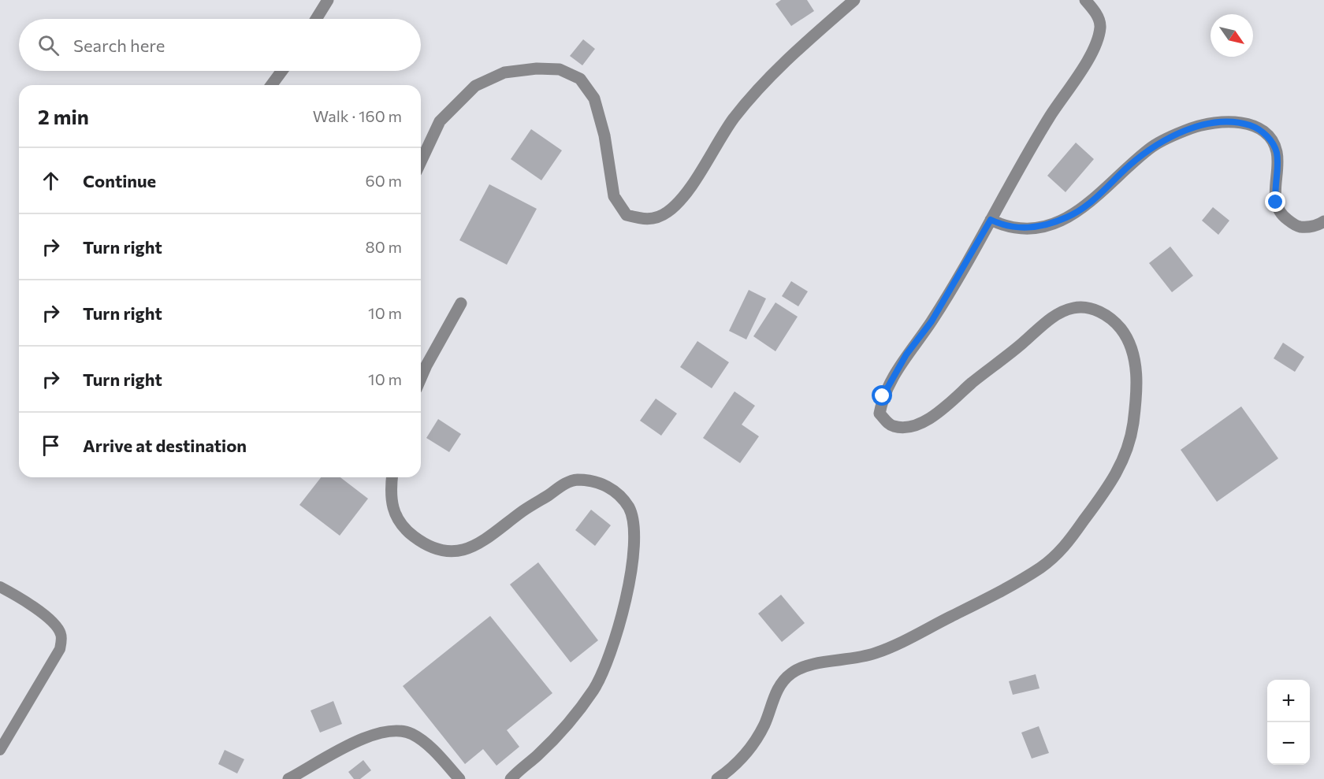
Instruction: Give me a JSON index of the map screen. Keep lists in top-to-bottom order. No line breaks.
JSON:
{"north":"bottom right","page":{"search":"Search here","heading":["2 min","Walk · 160 m"],"list":[["Continue","60 m"],["Turn right","80 m"],["Turn right","10 m"],["Turn right","10 m"],"Arrive at destination"],"map_buttons":["+","−"]}}
